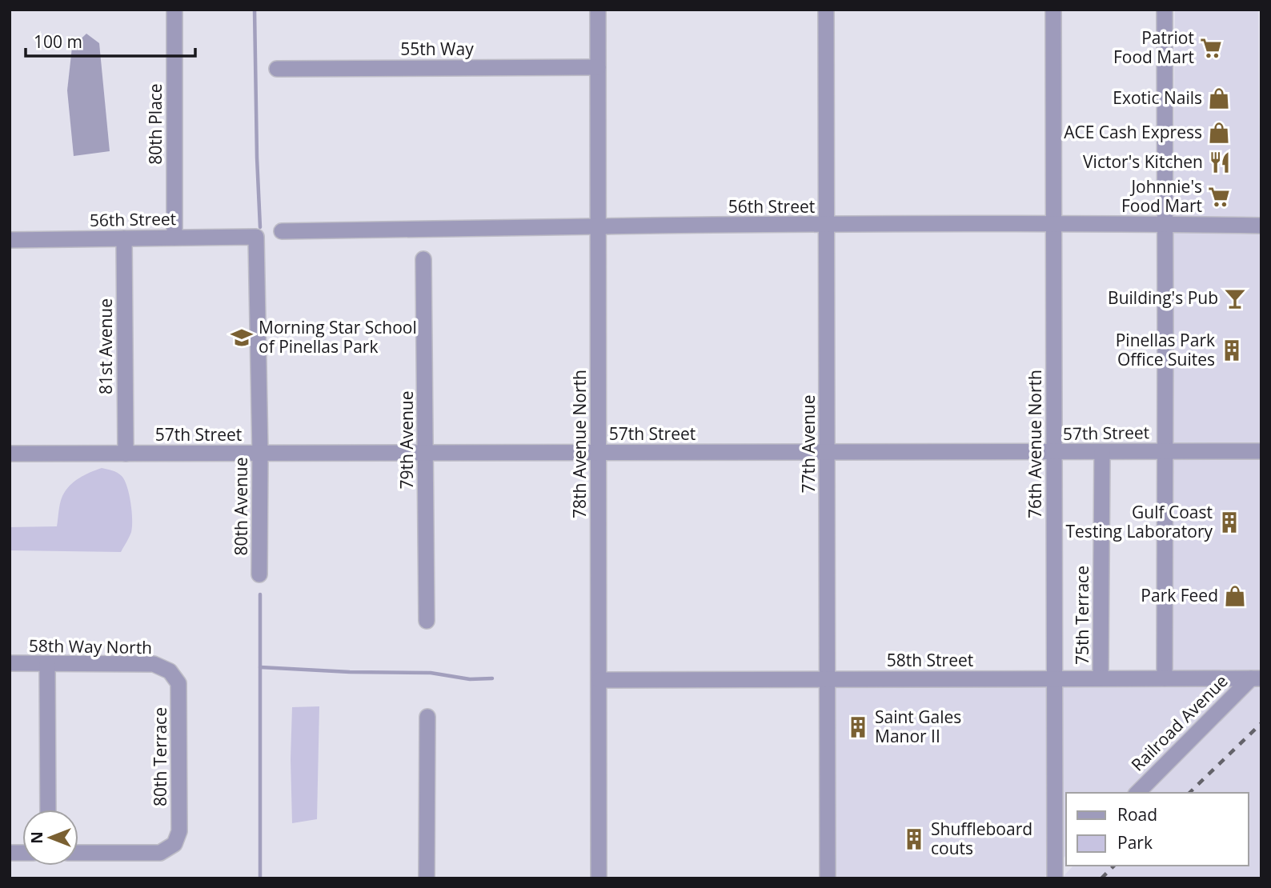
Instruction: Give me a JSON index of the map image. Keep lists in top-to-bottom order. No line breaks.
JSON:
{"streets":{"street":["55th Way","80th Place","56th Street","81st Avenue","57th Street","79th Avenue","78th Avenue North","77th Avenue","76th Avenue North","80th Avenue","75th Terrace","58th Way North","58th Street","Railroad Avenue","80th Terrace"]},"crossings":[["55th Way","78th Avenue North"],["80th Place","56th Street"],["56th Street","81st Avenue"],["56th Street","78th Avenue North"],["56th Street","77th Avenue"],["56th Street","76th Avenue North"],["56th Street","80th Avenue"],["81st Avenue","57th Street"],["57th Street","79th Avenue"],["57th Street","78th Avenue North"],["57th Street","77th Avenue"],["57th Street","76th Avenue North"],["57th Street","80th Avenue"],["57th Street","75th Terrace"],["78th Avenue North","58th Street"],["77th Avenue","58th Street"],["76th Avenue North","58th Street"],["75th Terrace","58th Street"],["58th Way North","80th Terrace"],["58th Street","Railroad Avenue"]],"places":{"supermarket":["Patriot Food Mart","Johnnie's Food Mart"],"shop":["Exotic Nails","ACE Cash Express","Park Feed"],"restaurant":["Victor's Kitchen"],"bar":["Building's Pub"],"school or university":["Morning Star School of Pinellas Park"],"building":["Pinellas Park Office Suites","Gulf Coast Testing Laboratory","Saint Gales Manor II","Shuffleboard couts"]},"legend":["Road","Park"],"scale_bar":"100 m","north":"left"}
